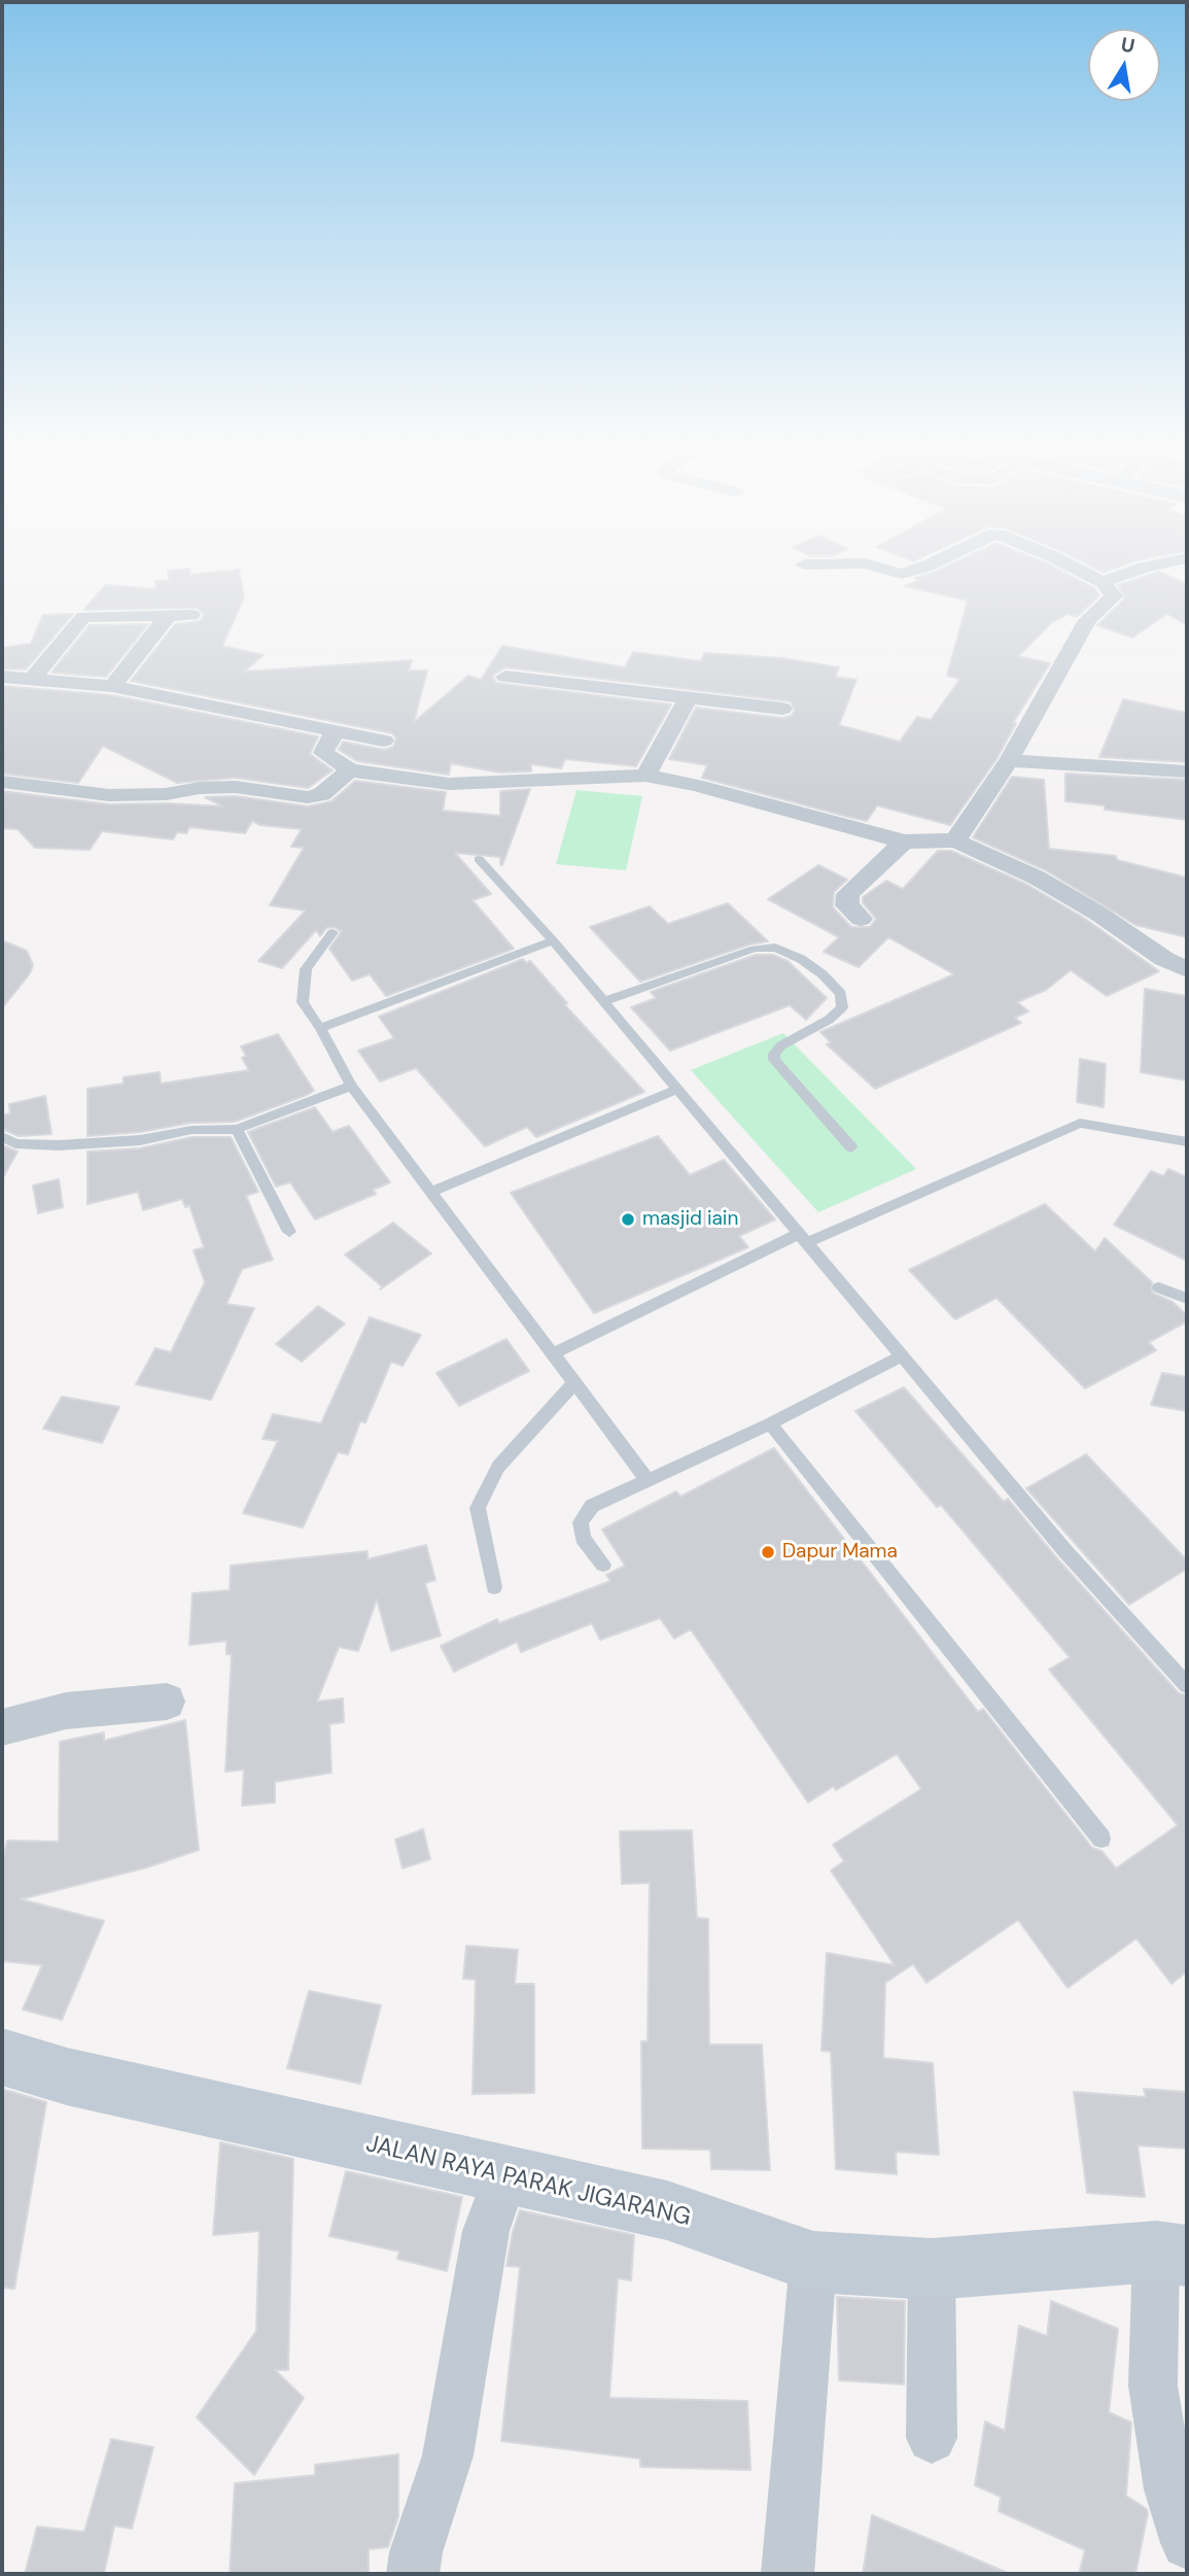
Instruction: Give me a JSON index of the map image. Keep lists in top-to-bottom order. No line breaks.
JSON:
{"streets":{"street":["JALAN RAYA PARAK JIGARANG"]},"places":["masjid iain","Dapur Mama"],"north":"top"}
